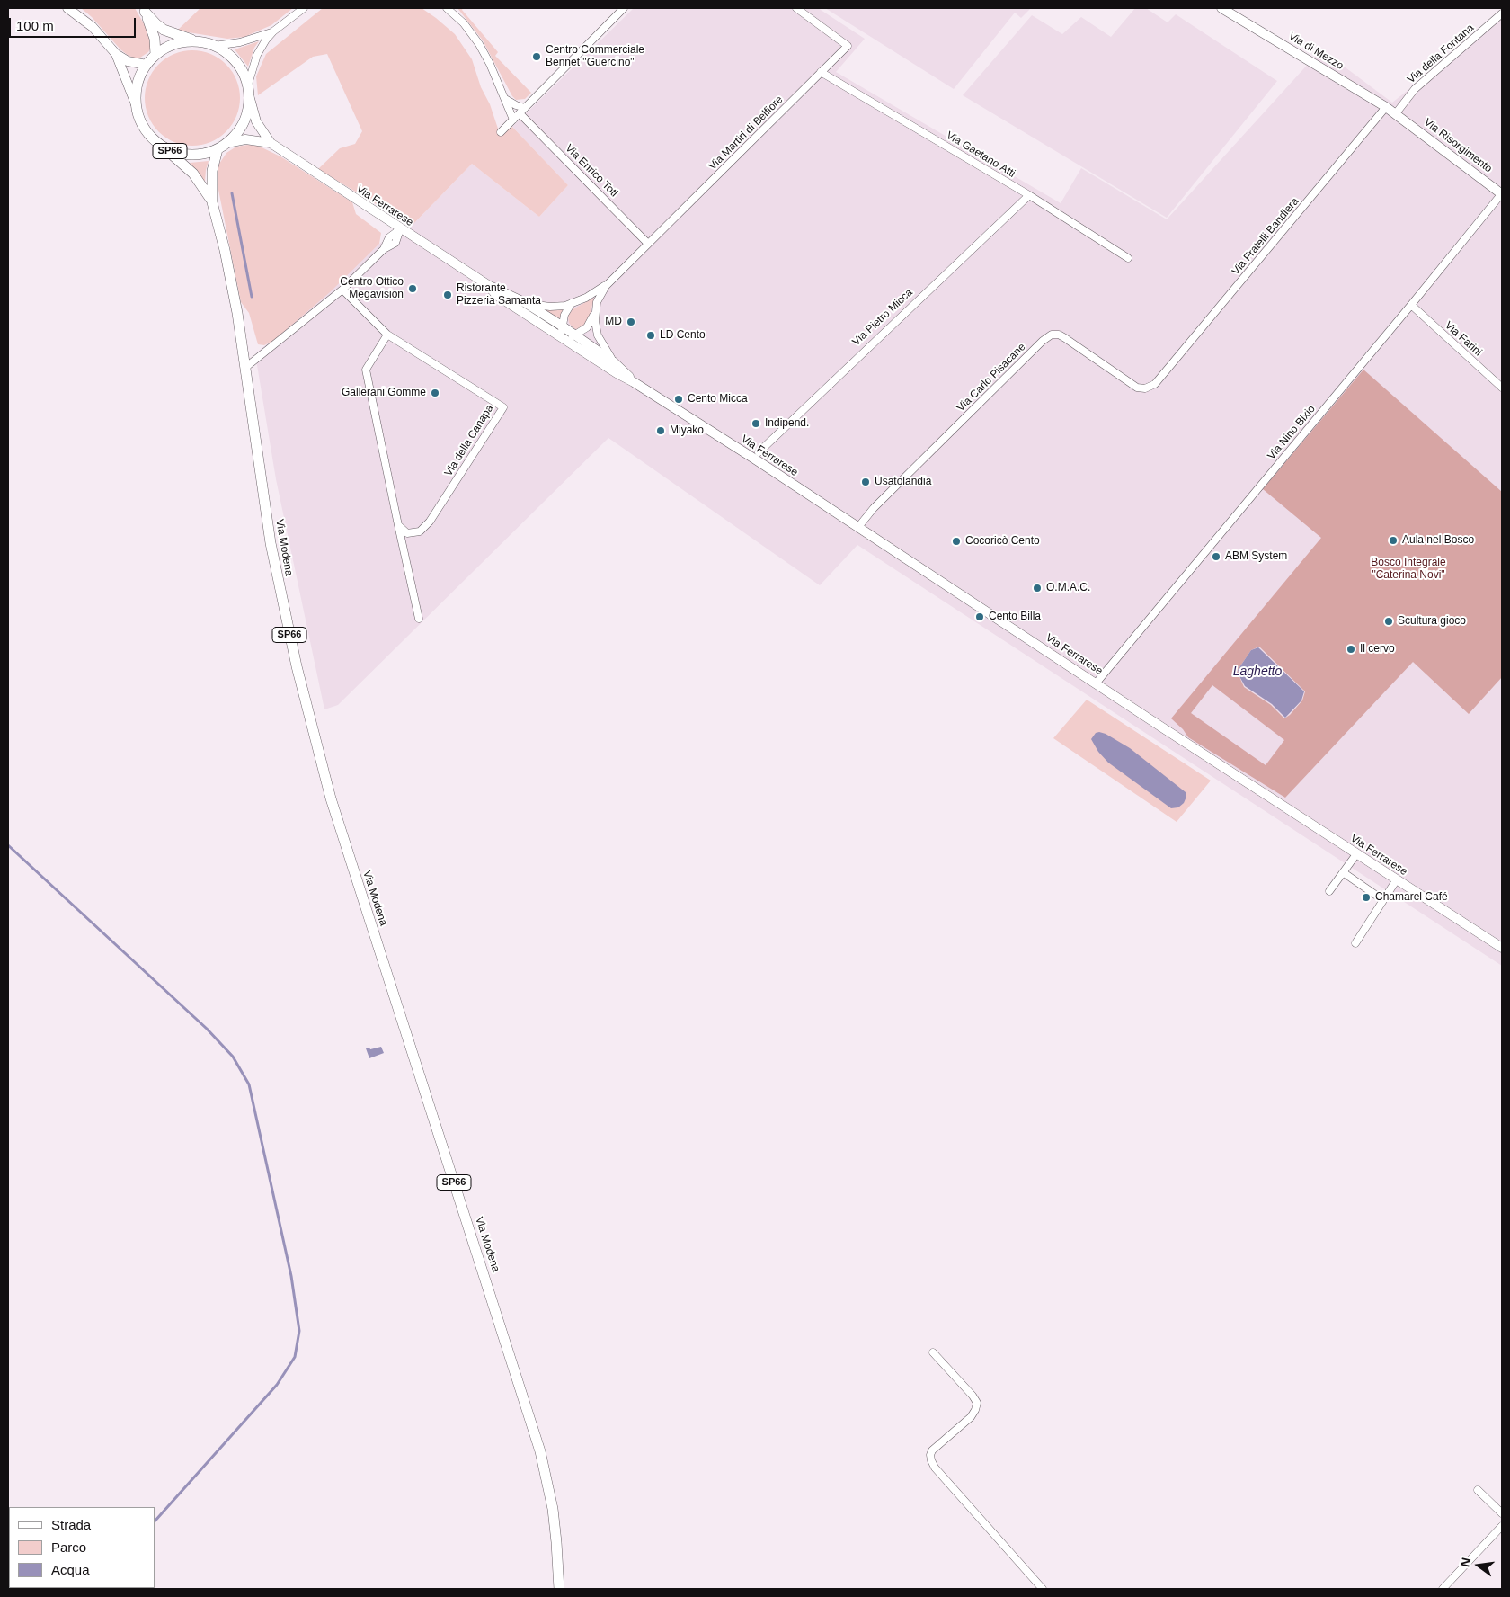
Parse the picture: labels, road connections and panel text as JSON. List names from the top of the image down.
{
  "streets": {
    "main road": [
      "Via di Mezzo",
      "Via Risorgimento",
      "SP66",
      "Via Ferrarese",
      "Via Modena"
    ],
    "street": [
      "Via della Fontana",
      "Via Martiri di Belfiore",
      "Via Gaetano Atti",
      "Via Enrico Toti",
      "Via Fratelli Bandiera",
      "Via Pietro Micca",
      "Via Farini",
      "Via Carlo Pisacane",
      "Via Nino Bixio",
      "Via della Canapa"
    ]
  },
  "crossings": [
    ["Via di Mezzo", "Via della Fontana"],
    ["Via di Mezzo", "Via Risorgimento"],
    ["Via di Mezzo", "Via Fratelli Bandiera"],
    ["Via della Fontana", "Via Risorgimento"],
    ["Via Martiri di Belfiore", "Via Gaetano Atti"],
    ["Via Martiri di Belfiore", "Via Enrico Toti"],
    ["Via Martiri di Belfiore", "Via Ferrarese"],
    ["Via Risorgimento", "Via Nino Bixio"],
    ["SP66", "Via Ferrarese"],
    ["SP66", "Via Modena"],
    ["Via Gaetano Atti", "Via Pietro Micca"],
    ["Via Ferrarese", "Via Pietro Micca"],
    ["Via Ferrarese", "Via Carlo Pisacane"],
    ["Via Ferrarese", "Via Nino Bixio"],
    ["Via Ferrarese", "Via Modena"],
    ["Via Fratelli Bandiera", "Via Carlo Pisacane"],
    ["Via Farini", "Via Nino Bixio"]
  ],
  "water": ["Laghetto"],
  "parks": ["Bosco Integrale \"Caterina Novi\""],
  "places": [
    "Centro Commerciale Bennet \"Guercino\"",
    "Centro Ottico Megavision",
    "Ristorante Pizzeria Samanta",
    "MD",
    "LD Cento",
    "Gallerani Gomme",
    "Cento Micca",
    "Indipend.",
    "Miyako",
    "Usatolandia",
    "Aula nel Bosco",
    "Cocoricò Cento",
    "ABM System",
    "O.M.A.C.",
    "Cento Billa",
    "Scultura gioco",
    "Il cervo",
    "Chamarel Café"
  ],
  "legend": ["Strada", "Parco", "Acqua"],
  "scale_bar": "100 m",
  "north": "left"
}
